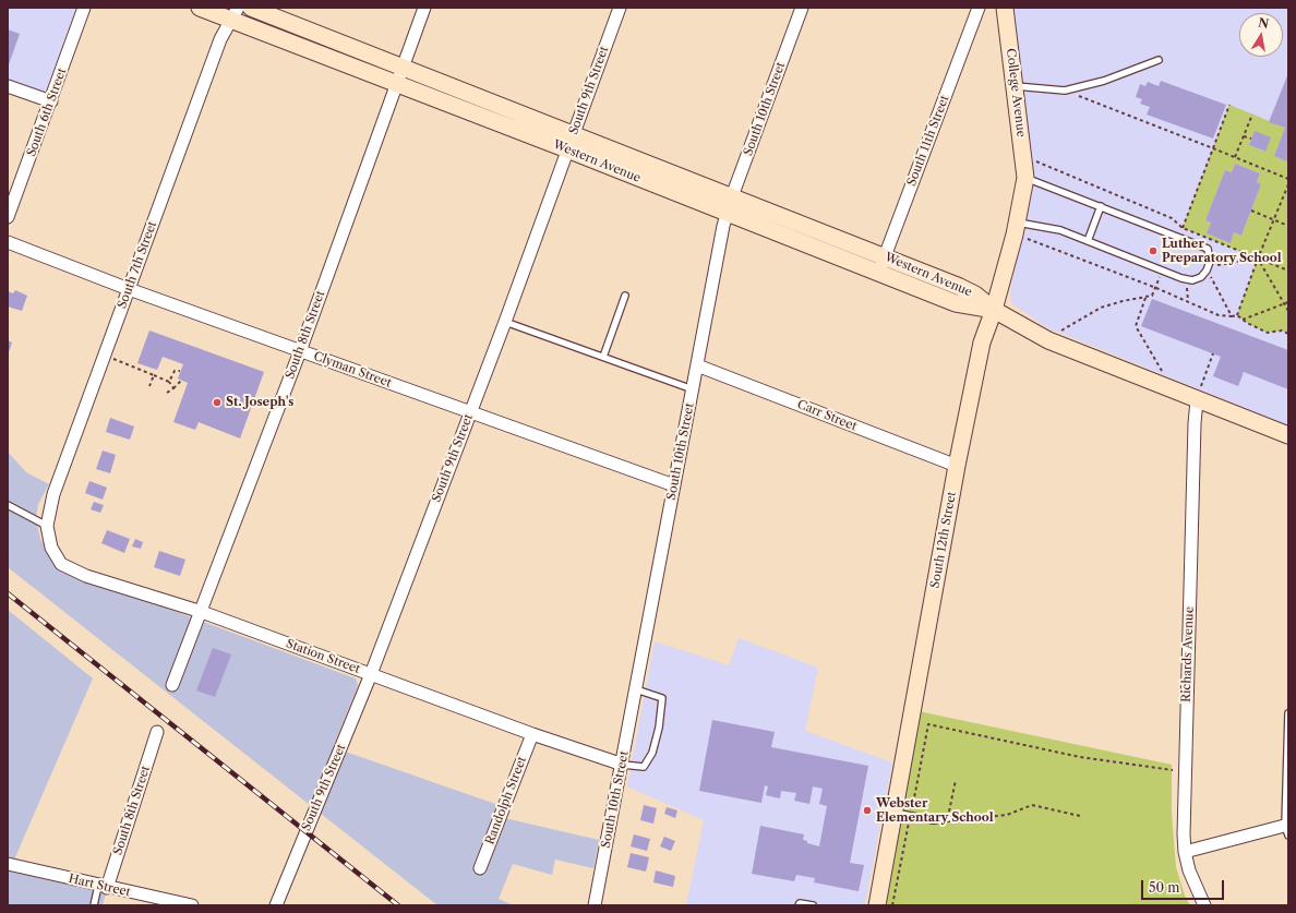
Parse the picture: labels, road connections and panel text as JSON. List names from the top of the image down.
{
  "streets": {
    "street": [
      "South 9th Street",
      "College Avenue",
      "South 10th Street",
      "South 6th Street",
      "South 11th Street",
      "Western Avenue",
      "South 7th Street",
      "South 8th Street",
      "Clyman Street",
      "Carr Street",
      "South 12th Street",
      "Richards Avenue",
      "Station Street",
      "Randolph Street",
      "Hart Street"
    ]
  },
  "crossings": [
    ["South 9th Street", "Western Avenue"],
    ["South 9th Street", "Clyman Street"],
    ["South 9th Street", "Station Street"],
    ["College Avenue", "South 12th Street"],
    ["South 10th Street", "Western Avenue"],
    ["South 10th Street", "Clyman Street"],
    ["South 10th Street", "Carr Street"],
    ["South 10th Street", "Station Street"],
    ["South 11th Street", "Western Avenue"],
    ["Western Avenue", "South 7th Street"],
    ["Western Avenue", "South 8th Street"],
    ["Western Avenue", "South 12th Street"],
    ["Western Avenue", "Richards Avenue"],
    ["South 7th Street", "Clyman Street"],
    ["South 7th Street", "Station Street"],
    ["South 8th Street", "Clyman Street"],
    ["South 8th Street", "Station Street"],
    ["South 8th Street", "Hart Street"],
    ["Carr Street", "South 12th Street"],
    ["Station Street", "Randolph Street"]
  ],
  "places": ["Luther Preparatory School", "St. Joseph's", "Webster Elementary School"],
  "scale_bar": "50 m",
  "north": "top"
}
